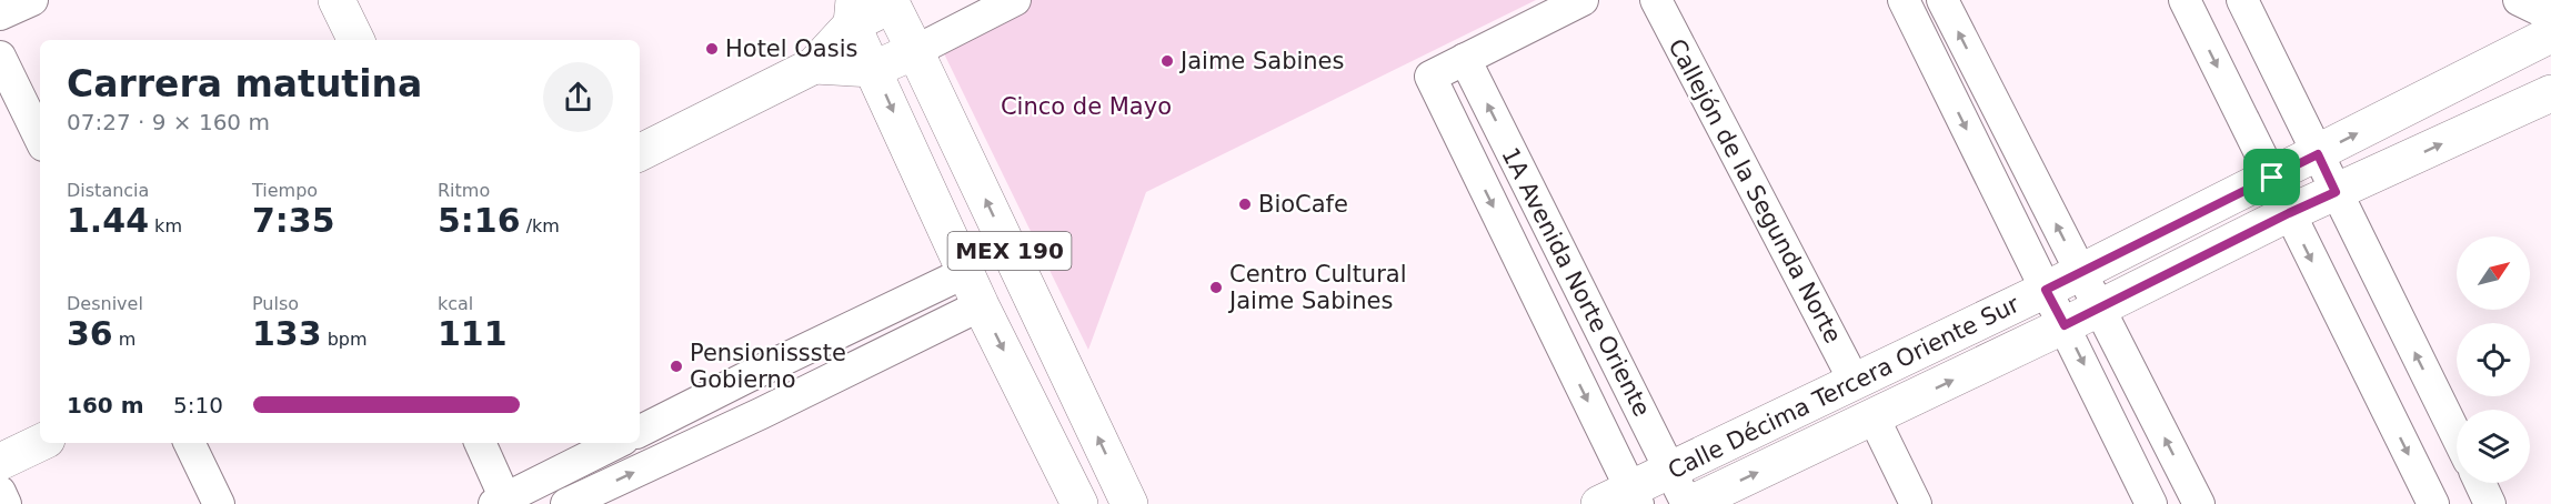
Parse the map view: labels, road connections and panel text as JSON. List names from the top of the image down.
{
  "streets": {
    "street": [
      "Callejón de la Segunda Norte",
      "MEX 190",
      "1A Avenida Norte Oriente",
      "Calle Décima Tercera Oriente Sur"
    ]
  },
  "crossings": [
    ["Callejón de la Segunda Norte", "Calle Décima Tercera Oriente Sur"],
    ["1A Avenida Norte Oriente", "Calle Décima Tercera Oriente Sur"]
  ],
  "parks": ["Cinco de Mayo"],
  "places": [
    "Hotel Oasis",
    "Jaime Sabines",
    "BioCafe",
    "Centro Cultural Jaime Sabines",
    "Pensionissste Gobierno"
  ],
  "north": "top right",
  "page": {
    "heading": ["Carrera matutina", "07:27 · 9 × 160 m"],
    "stats": [
      ["Distancia", "1.44 km"],
      ["Tiempo", "7:35"],
      ["Ritmo", "5:16 /km"],
      ["Desnivel", "36 m"],
      ["Pulso", "133 bpm"],
      ["kcal", "111"]
    ],
    "list": [
      {
        "name": "160 m",
        "note": "5:10"
      }
    ]
  }
}
